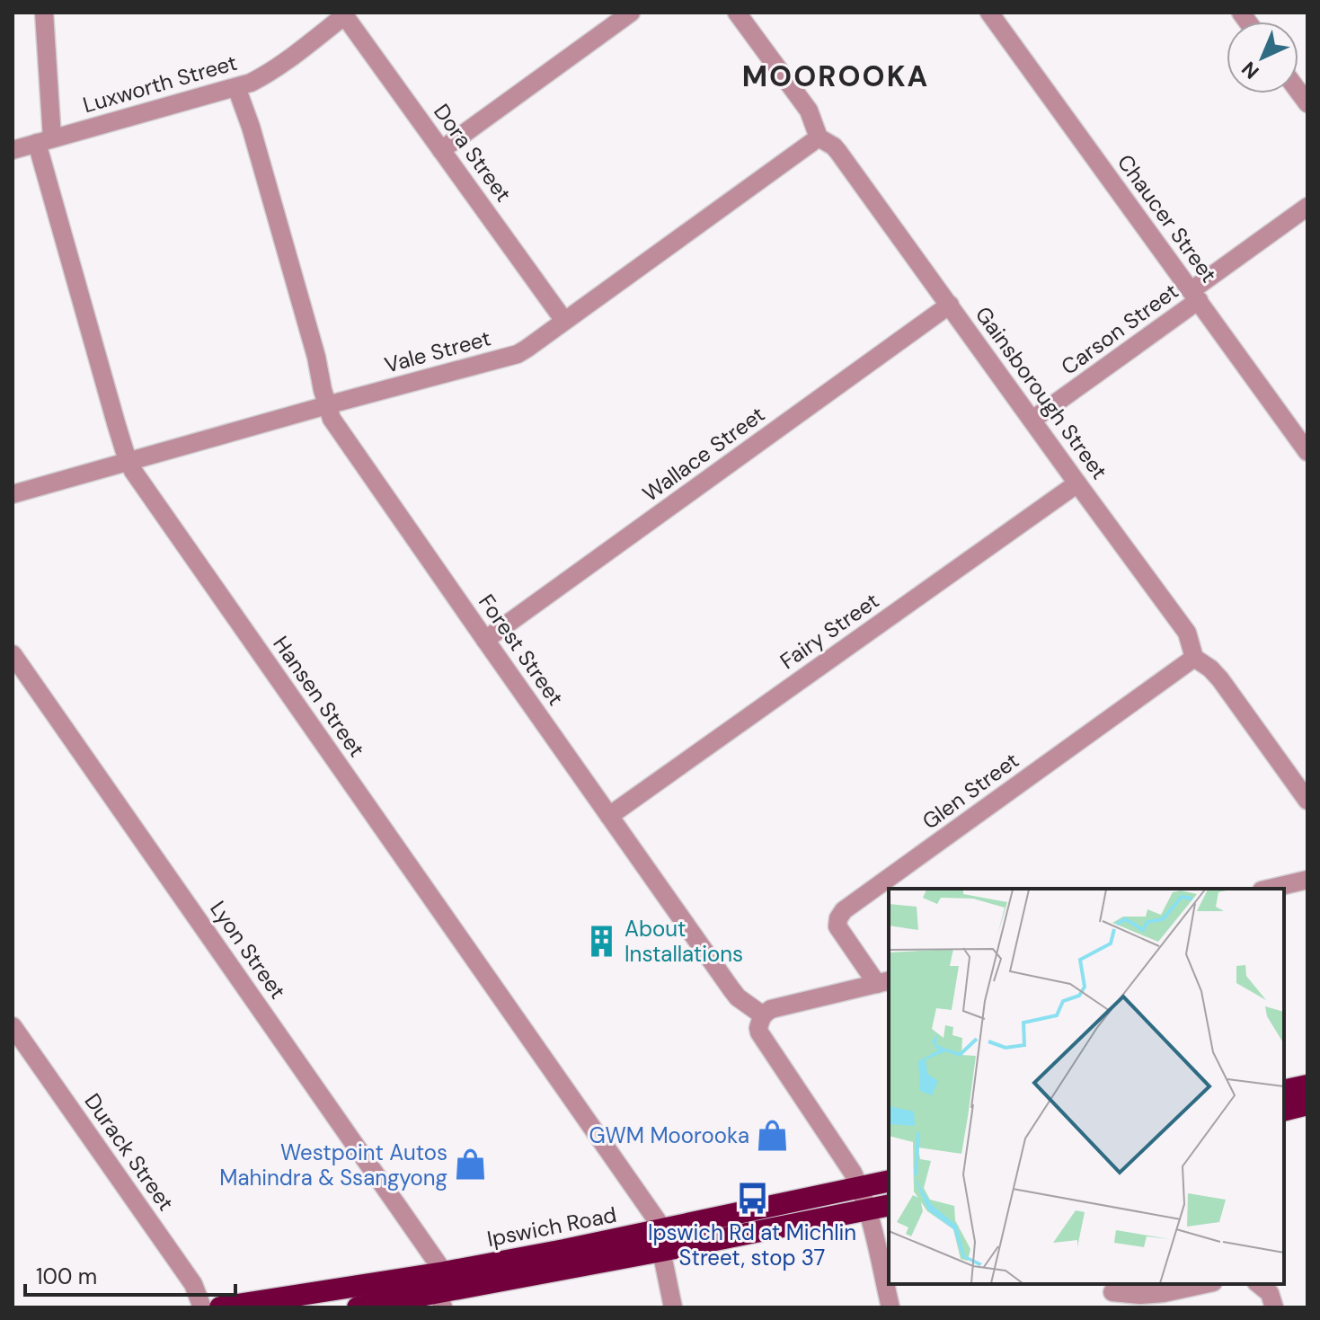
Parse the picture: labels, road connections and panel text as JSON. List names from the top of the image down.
{
  "streets": {
    "highway": ["Ipswich Road"],
    "street": [
      "Luxworth Street",
      "Dora Street",
      "Chaucer Street",
      "Carson Street",
      "Vale Street",
      "Gainsborough Street",
      "Wallace Street",
      "Fairy Street",
      "Forest Street",
      "Hansen Street",
      "Glen Street",
      "Lyon Street",
      "Durack Street"
    ]
  },
  "crossings": [
    ["Luxworth Street", "Dora Street"],
    ["Luxworth Street", "Forest Street"],
    ["Luxworth Street", "Hansen Street"],
    ["Dora Street", "Vale Street"],
    ["Chaucer Street", "Carson Street"],
    ["Carson Street", "Gainsborough Street"],
    ["Vale Street", "Gainsborough Street"],
    ["Vale Street", "Forest Street"],
    ["Vale Street", "Hansen Street"],
    ["Gainsborough Street", "Wallace Street"],
    ["Gainsborough Street", "Fairy Street"],
    ["Gainsborough Street", "Glen Street"],
    ["Wallace Street", "Forest Street"],
    ["Fairy Street", "Forest Street"],
    ["Hansen Street", "Ipswich Road"],
    ["Lyon Street", "Ipswich Road"]
  ],
  "districts": ["MOOROOKA"],
  "places": {
    "building": ["About Installations"],
    "shop": ["GWM Moorooka", "Westpoint Autos Mahindra & Ssangyong"],
    "bus stop": ["Ipswich Rd at Michlin Street, stop 37"]
  },
  "scale_bar": "100 m",
  "north": "bottom left"
}
